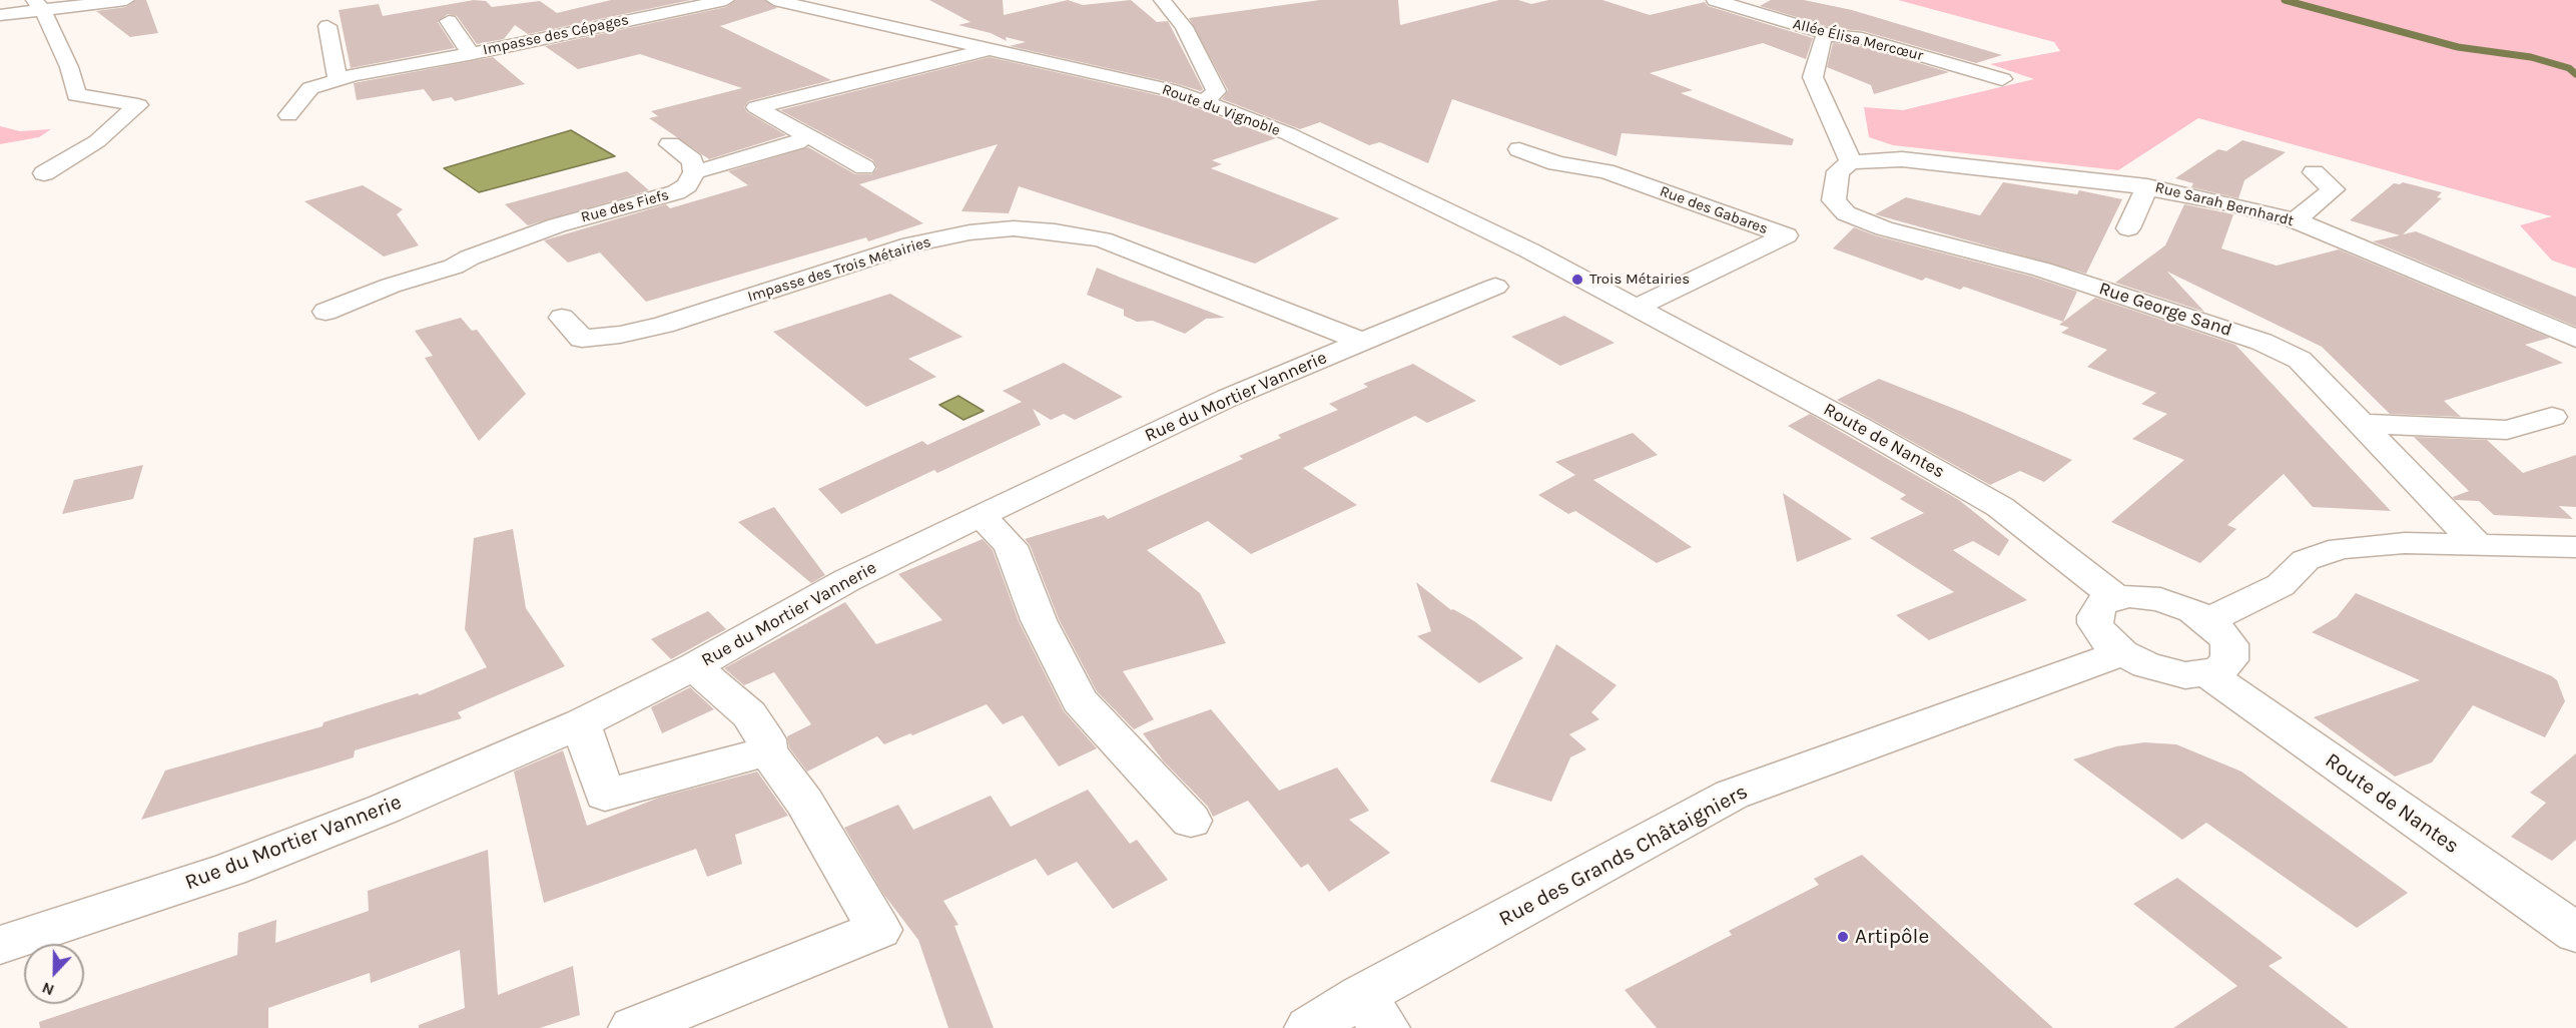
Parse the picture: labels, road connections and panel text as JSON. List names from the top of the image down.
{
  "streets": {
    "street": [
      "Impasse des Cépages",
      "Allée Élisa Mercœur",
      "Route du Vignoble",
      "Rue Sarah Bernhardt",
      "Rue des Fiefs",
      "Rue des Gabares",
      "Impasse des Trois Métairies",
      "Rue George Sand",
      "Rue du Mortier Vannerie",
      "Route de Nantes",
      "Rue des Grands Châtaigniers"
    ]
  },
  "crossings": [
    ["Route du Vignoble", "Rue des Gabares"],
    ["Route du Vignoble", "Route de Nantes"],
    ["Rue Sarah Bernhardt", "Rue George Sand"],
    ["Rue des Gabares", "Route de Nantes"],
    ["Impasse des Trois Métairies", "Rue du Mortier Vannerie"]
  ],
  "places": ["Trois Métairies", "Artipôle"],
  "north": "bottom"
}
